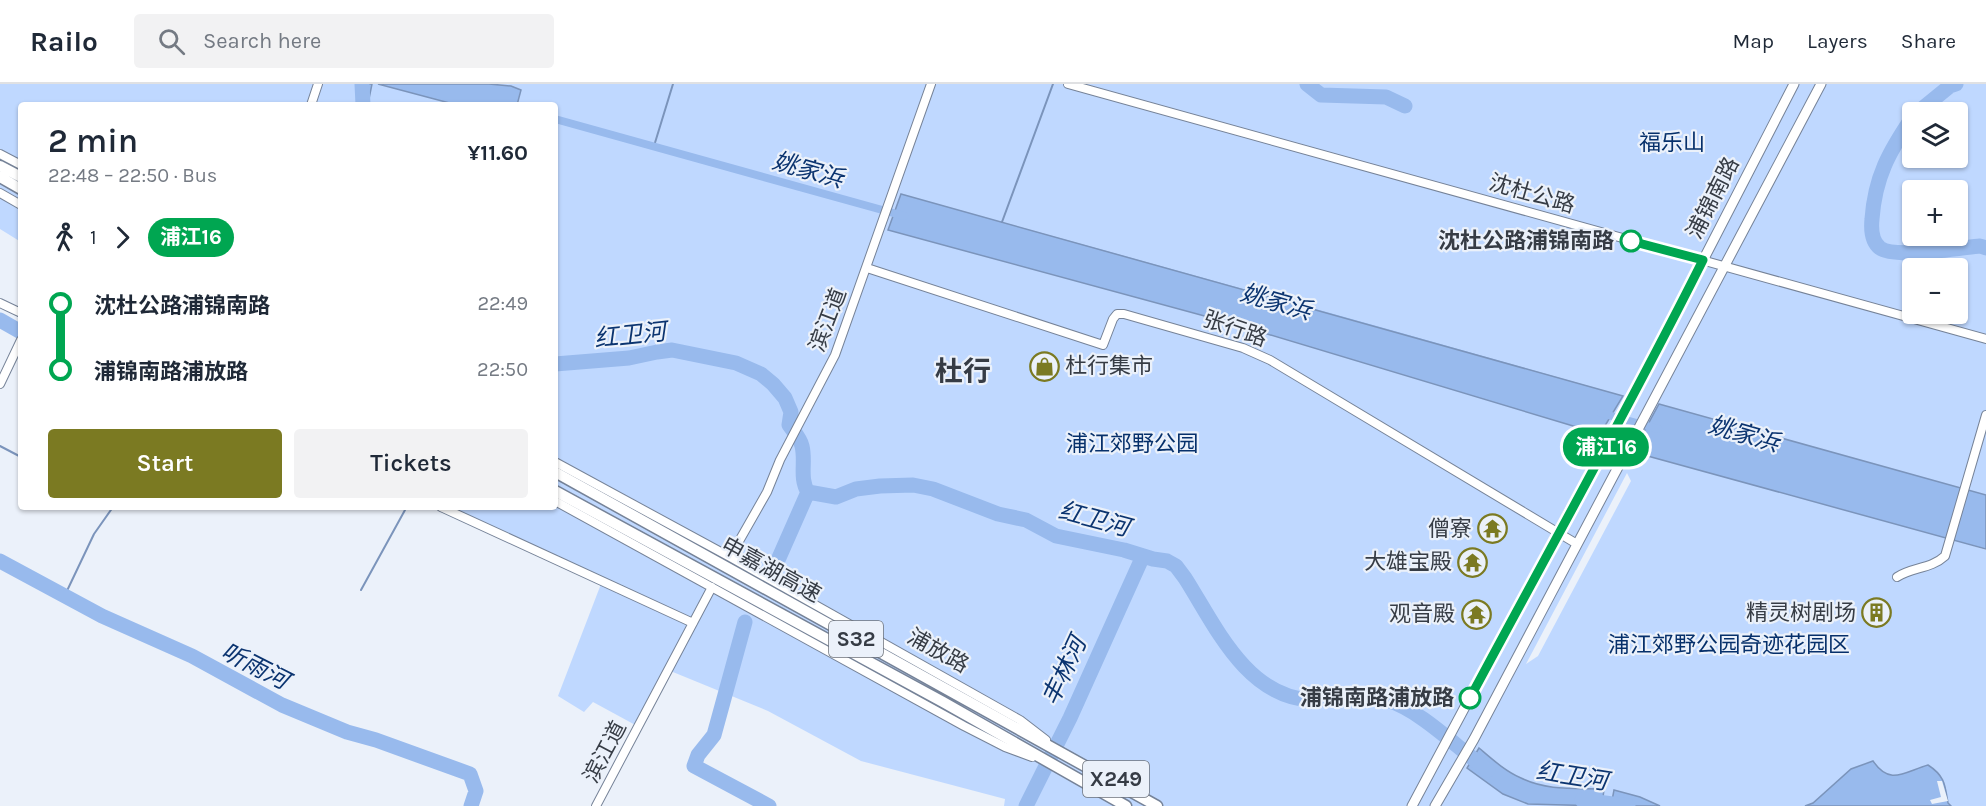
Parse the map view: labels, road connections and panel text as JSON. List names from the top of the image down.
{
  "streets": {
    "highway": ["申嘉湖高速", "S32"],
    "main road": ["浦锦南路", "浦放路", "X249"],
    "street": ["沈杜公路", "滨江道", "张行路"]
  },
  "crossings": [
    ["沈杜公路", "浦锦南路"],
    ["浦锦南路", "张行路"],
    ["滨江道", "张行路"],
    ["滨江道", "浦放路"]
  ],
  "districts": ["杜行"],
  "water": [
    "姚家浜",
    "红卫河",
    "听雨河",
    "丰林河"
  ],
  "parks": ["福乐山", "浦江郊野公园", "浦江郊野公园奇迹花园区"],
  "places": {
    "other": ["沈杜公路浦锦南路", "浦锦南路浦放路"],
    "shop": ["杜行集市"],
    "temple": ["僧寮", "大雄宝殿", "观音殿"],
    "building": ["精灵树剧场"]
  },
  "lines": ["bus line 浦江16"],
  "page": {
    "header": "Railo",
    "search": "Search here",
    "nav": ["Map", "Layers", "Share"],
    "on_map": "浦江16",
    "map_buttons": ["+", "−"],
    "heading": ["2 min", "22:48 – 22:50 · Bus", "¥11.60"],
    "legs": ["1", "浦江16"],
    "list": [
      {
        "name": "沈杜公路浦锦南路",
        "value": "22:49"
      },
      {
        "name": "浦锦南路浦放路",
        "value": "22:50"
      }
    ],
    "buttons": ["Start", "Tickets"]
  }
}
